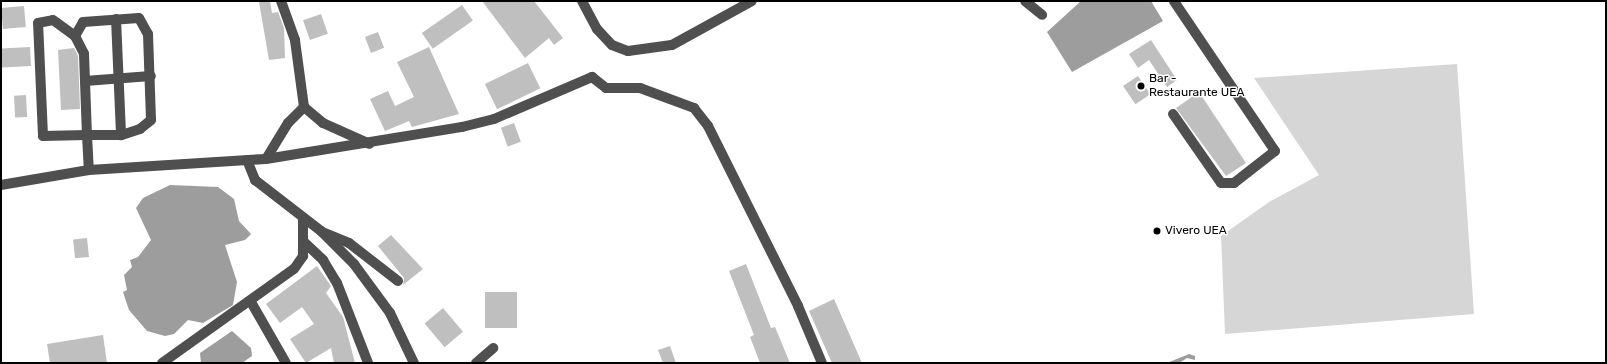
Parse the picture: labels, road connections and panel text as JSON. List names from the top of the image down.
{
  "places": ["Bar - Restaurante UEA", "Vivero UEA"]
}
